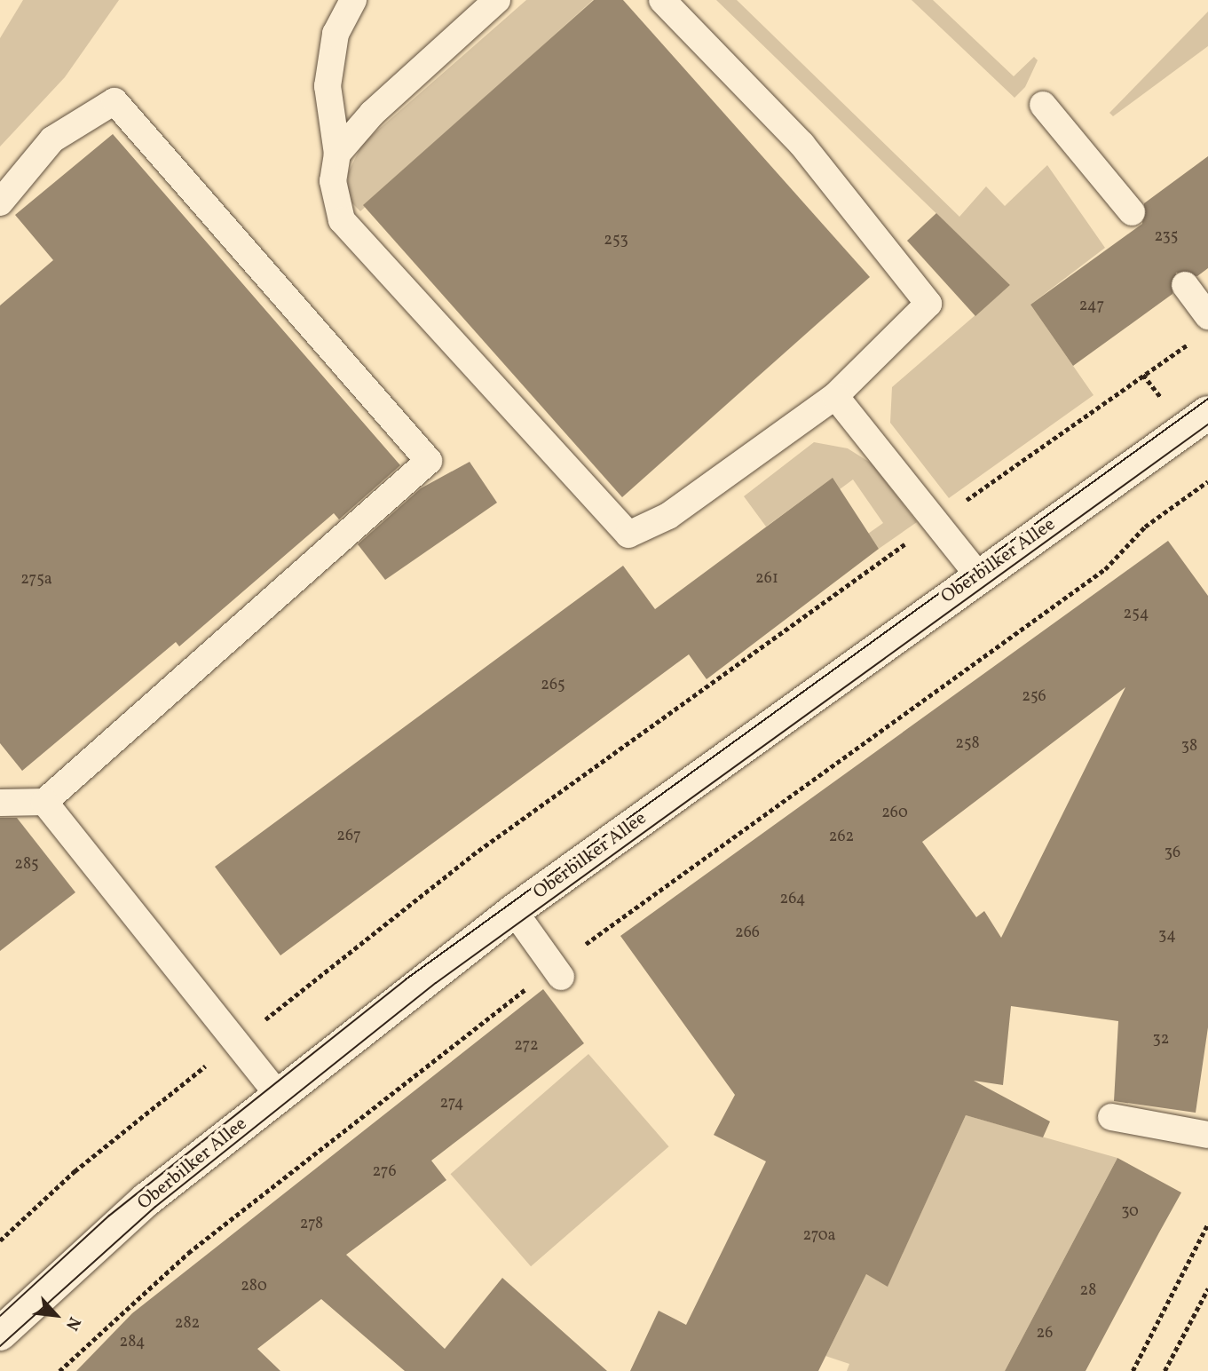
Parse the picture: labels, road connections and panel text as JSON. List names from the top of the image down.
{
  "streets": {
    "main road": ["Oberbilker Allee"]
  },
  "house_numbers": [
    "235",
    "253",
    "247",
    "261",
    "275a",
    "254",
    "265",
    "256",
    "258",
    "38",
    "260",
    "267",
    "262",
    "36",
    "285",
    "264",
    "266",
    "34",
    "32",
    "272",
    "274",
    "276",
    "30",
    "278",
    "270a",
    "280",
    "28",
    "282",
    "26",
    "284"
  ],
  "north": "bottom right"
}
